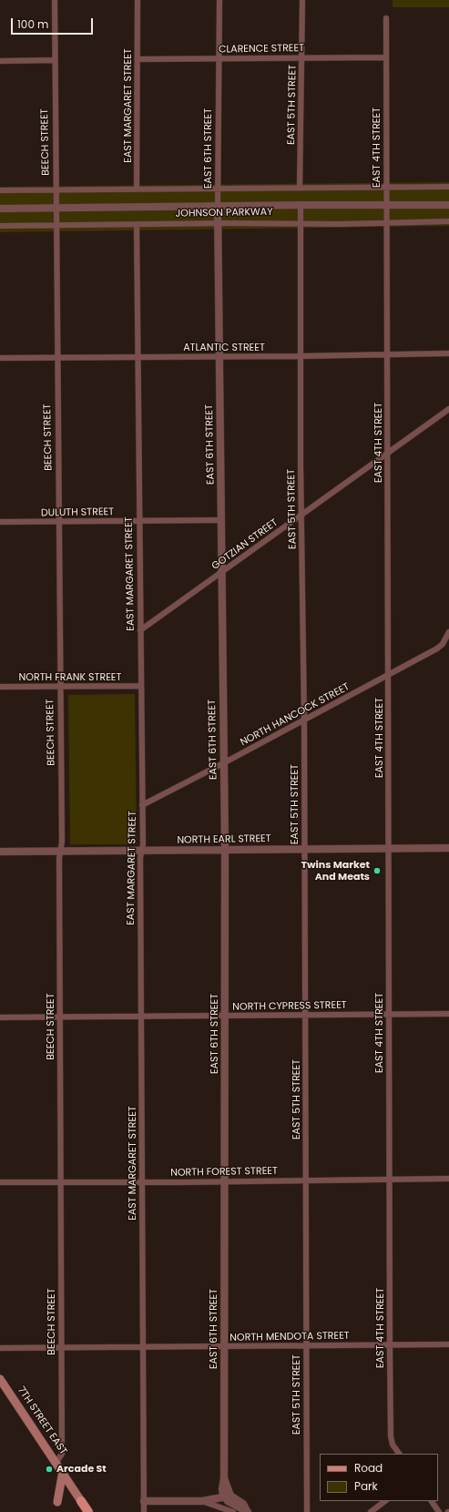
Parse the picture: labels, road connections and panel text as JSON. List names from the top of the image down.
{
  "streets": {
    "main road": ["7TH STREET EAST"],
    "street": [
      "CLARENCE STREET",
      "EAST 5TH STREET",
      "EAST MARGARET STREET",
      "BEECH STREET",
      "EAST 4TH STREET",
      "EAST 6TH STREET",
      "JOHNSON PARKWAY",
      "ATLANTIC STREET",
      "DULUTH STREET",
      "GOTZIAN STREET",
      "NORTH FRANK STREET",
      "NORTH HANCOCK STREET",
      "NORTH EARL STREET",
      "NORTH CYPRESS STREET",
      "NORTH FOREST STREET",
      "NORTH MENDOTA STREET"
    ]
  },
  "crossings": [
    ["CLARENCE STREET", "EAST 5TH STREET"],
    ["CLARENCE STREET", "EAST MARGARET STREET"],
    ["CLARENCE STREET", "EAST 4TH STREET"],
    ["CLARENCE STREET", "EAST 6TH STREET"],
    ["EAST 5TH STREET", "JOHNSON PARKWAY"],
    ["EAST 5TH STREET", "ATLANTIC STREET"],
    ["EAST 5TH STREET", "GOTZIAN STREET"],
    ["EAST 5TH STREET", "NORTH HANCOCK STREET"],
    ["EAST 5TH STREET", "NORTH EARL STREET"],
    ["EAST 5TH STREET", "NORTH CYPRESS STREET"],
    ["EAST 5TH STREET", "NORTH FOREST STREET"],
    ["EAST 5TH STREET", "NORTH MENDOTA STREET"],
    ["EAST MARGARET STREET", "JOHNSON PARKWAY"],
    ["EAST MARGARET STREET", "ATLANTIC STREET"],
    ["EAST MARGARET STREET", "DULUTH STREET"],
    ["EAST MARGARET STREET", "GOTZIAN STREET"],
    ["EAST MARGARET STREET", "NORTH FRANK STREET"],
    ["EAST MARGARET STREET", "NORTH HANCOCK STREET"],
    ["EAST MARGARET STREET", "NORTH EARL STREET"],
    ["EAST MARGARET STREET", "NORTH CYPRESS STREET"],
    ["EAST MARGARET STREET", "NORTH FOREST STREET"],
    ["EAST MARGARET STREET", "NORTH MENDOTA STREET"],
    ["BEECH STREET", "JOHNSON PARKWAY"],
    ["BEECH STREET", "ATLANTIC STREET"],
    ["BEECH STREET", "DULUTH STREET"],
    ["BEECH STREET", "NORTH FRANK STREET"],
    ["BEECH STREET", "NORTH EARL STREET"],
    ["BEECH STREET", "NORTH CYPRESS STREET"],
    ["BEECH STREET", "NORTH FOREST STREET"],
    ["BEECH STREET", "NORTH MENDOTA STREET"],
    ["BEECH STREET", "7TH STREET EAST"],
    ["EAST 4TH STREET", "JOHNSON PARKWAY"],
    ["EAST 4TH STREET", "ATLANTIC STREET"],
    ["EAST 4TH STREET", "GOTZIAN STREET"],
    ["EAST 4TH STREET", "NORTH HANCOCK STREET"],
    ["EAST 4TH STREET", "NORTH EARL STREET"],
    ["EAST 4TH STREET", "NORTH CYPRESS STREET"],
    ["EAST 4TH STREET", "NORTH FOREST STREET"],
    ["EAST 4TH STREET", "NORTH MENDOTA STREET"],
    ["EAST 6TH STREET", "JOHNSON PARKWAY"],
    ["EAST 6TH STREET", "ATLANTIC STREET"],
    ["EAST 6TH STREET", "DULUTH STREET"],
    ["EAST 6TH STREET", "GOTZIAN STREET"],
    ["EAST 6TH STREET", "NORTH HANCOCK STREET"],
    ["EAST 6TH STREET", "NORTH EARL STREET"],
    ["EAST 6TH STREET", "NORTH CYPRESS STREET"],
    ["EAST 6TH STREET", "NORTH FOREST STREET"],
    ["EAST 6TH STREET", "NORTH MENDOTA STREET"]
  ],
  "places": ["Twins Market And Meats", "Arcade St"],
  "legend": ["Road", "Park"],
  "scale_bar": "100 m"
}
